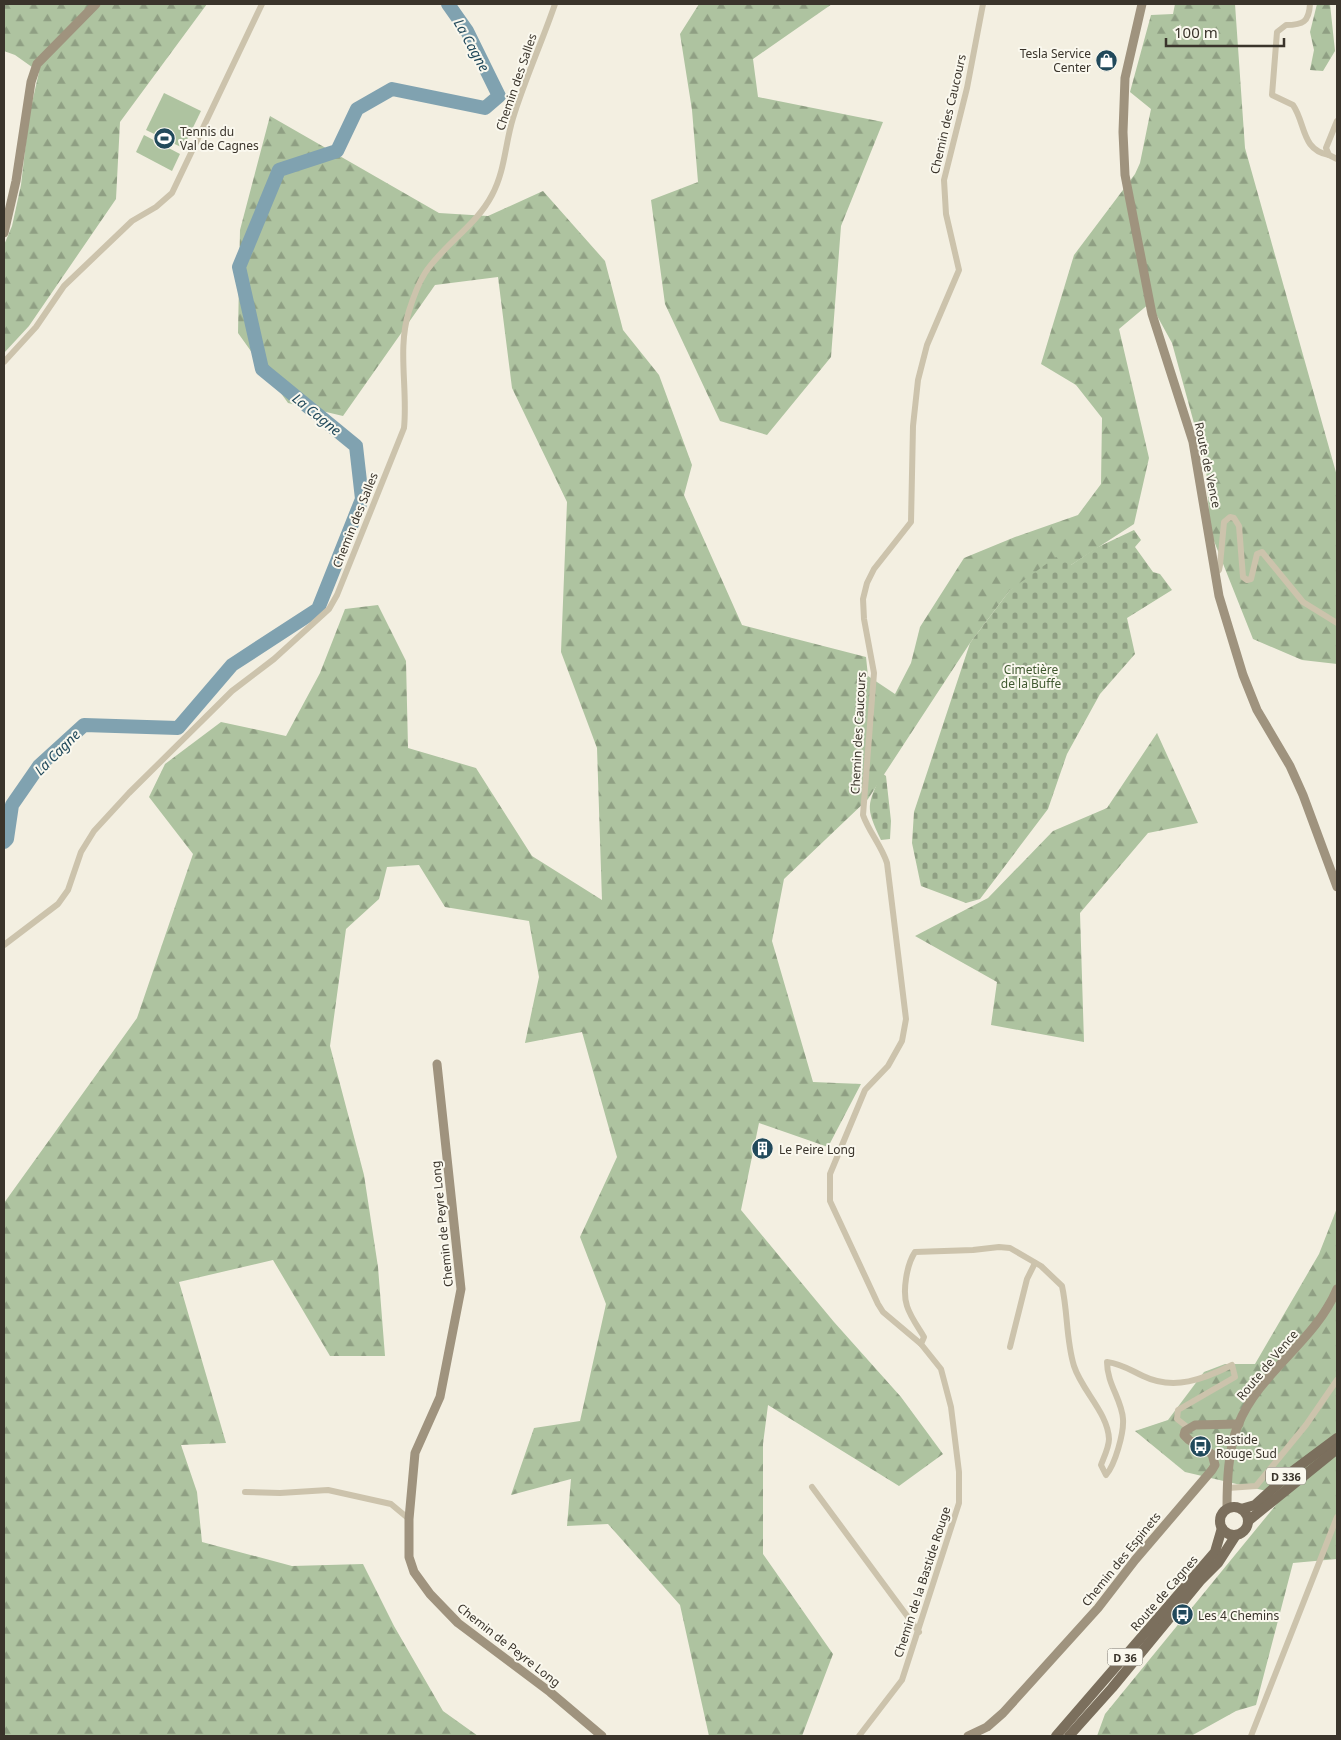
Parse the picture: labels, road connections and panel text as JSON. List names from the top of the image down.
{
  "streets": {
    "main road": ["D 336", "Route de Cagnes", "D 36"],
    "street": [
      "Chemin des Salles",
      "Chemin des Caucours",
      "Route de Vence",
      "Chemin de Peyre Long",
      "Chemin des Espinets",
      "Chemin de la Bastide Rouge"
    ]
  },
  "crossings": [
    ["Chemin des Caucours", "Chemin de la Bastide Rouge"],
    ["D 336", "Route de Cagnes"],
    ["Chemin des Espinets", "Chemin de la Bastide Rouge"]
  ],
  "water": ["La Cagne"],
  "parks": ["Cimetière de la Buffe"],
  "places": {
    "shop": ["Tesla Service Center"],
    "sports": ["Tennis du Val de Cagnes"],
    "building": ["Le Peire Long"],
    "bus stop": ["Bastide Rouge Sud", "Les 4 Chemins"]
  },
  "scale_bar": "100 m"
}
